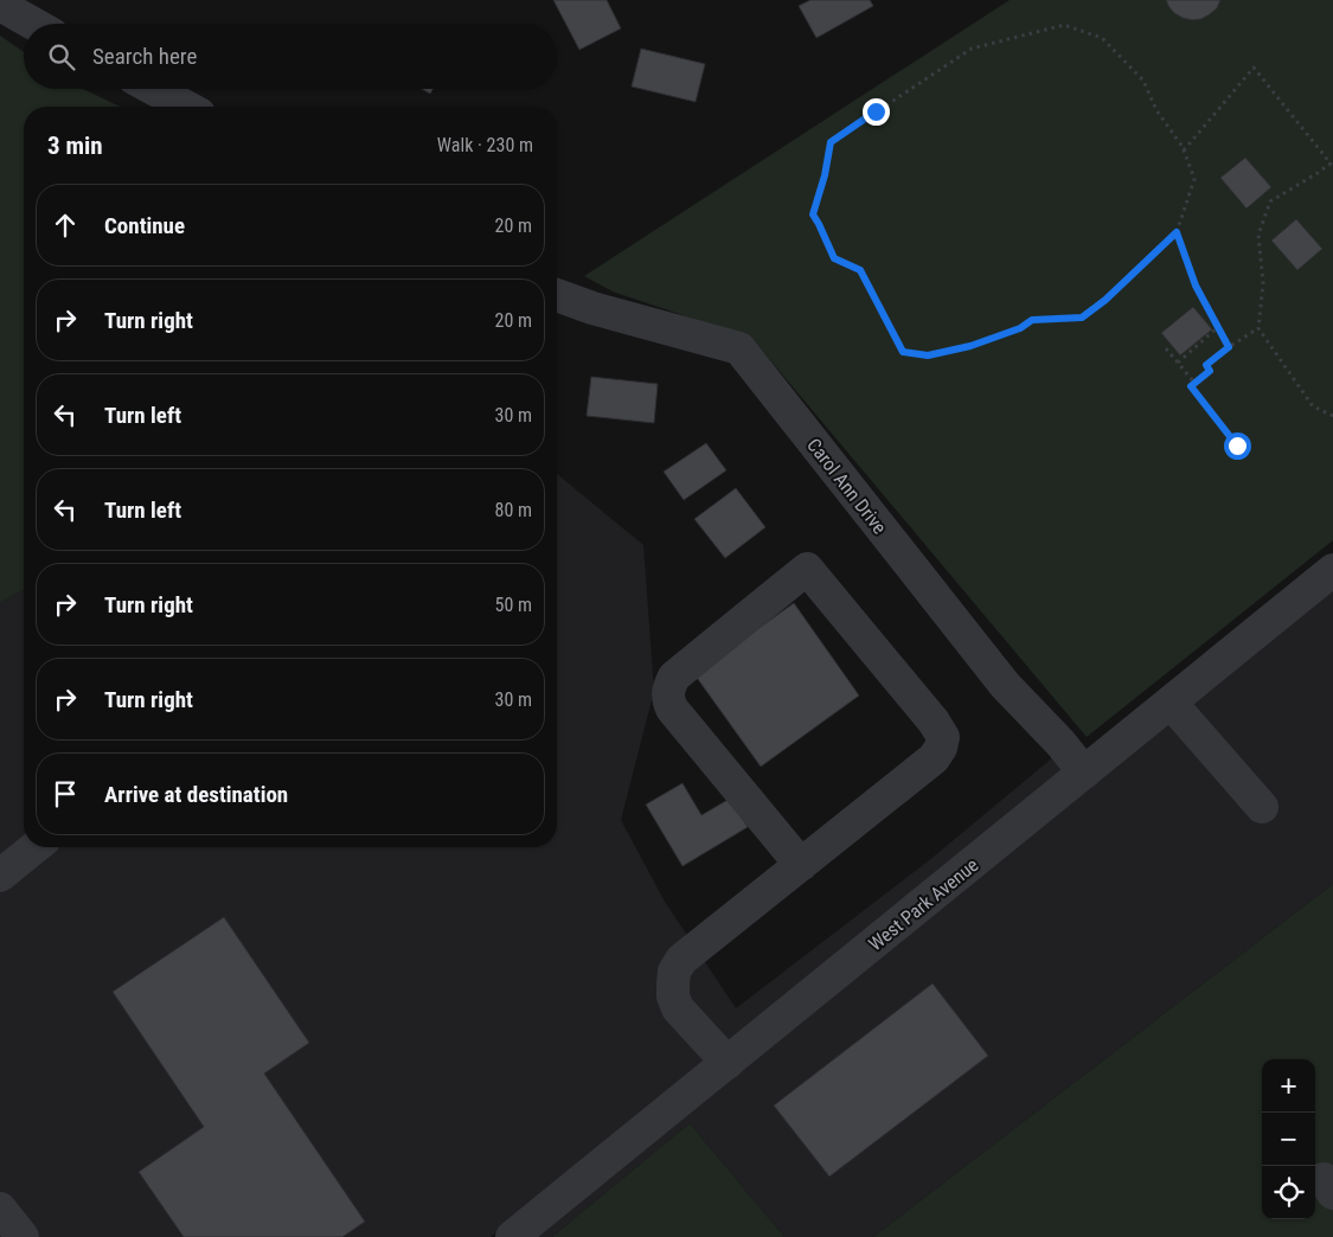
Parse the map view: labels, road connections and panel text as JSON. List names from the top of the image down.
{
  "streets": {
    "street": ["Carol Ann Drive", "West Park Avenue"]
  },
  "crossings": [
    ["Carol Ann Drive", "West Park Avenue"]
  ],
  "page": {
    "search": "Search here",
    "heading": ["3 min", "Walk · 230 m"],
    "list": [
      ["Continue", "20 m"],
      ["Turn right", "20 m"],
      ["Turn left", "30 m"],
      ["Turn left", "80 m"],
      ["Turn right", "50 m"],
      ["Turn right", "30 m"],
      "Arrive at destination"
    ],
    "map_buttons": ["+", "−"]
  }
}
